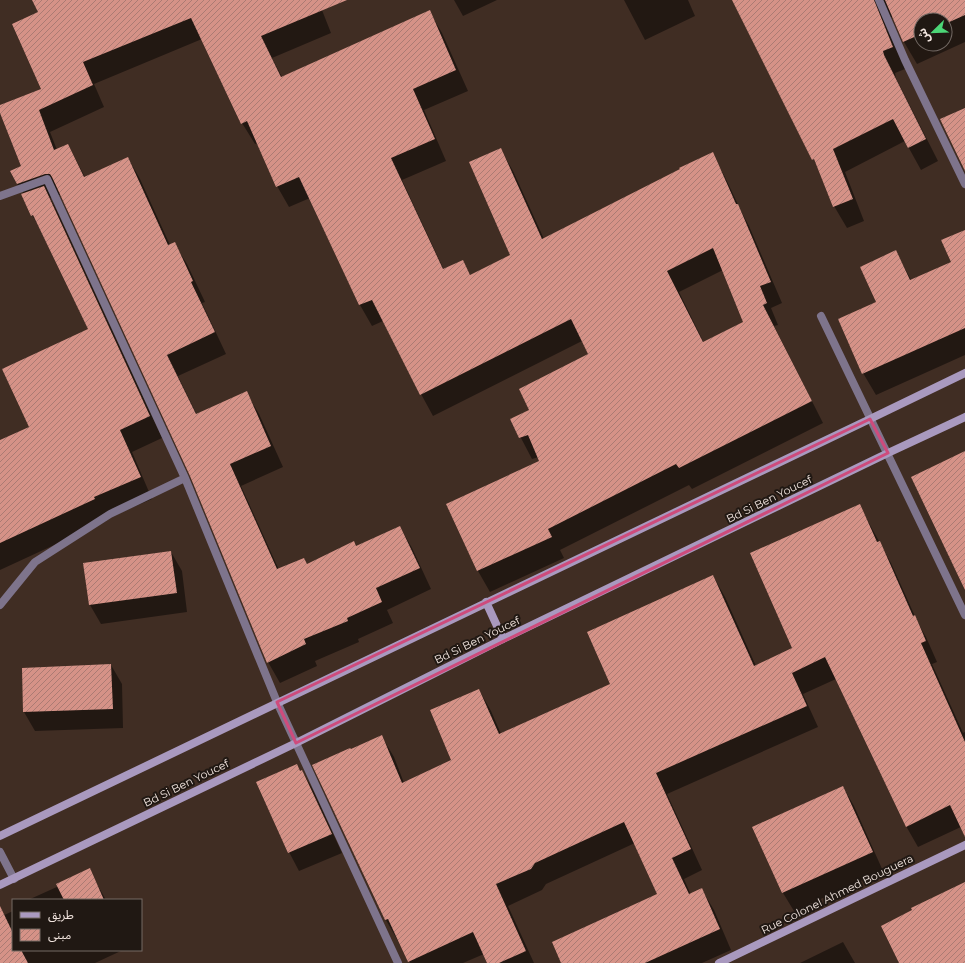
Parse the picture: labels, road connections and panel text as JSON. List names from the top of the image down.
{
  "streets": {
    "street": ["Bd Si Ben Youcef", "Rue Colonel Ahmed Bouguera"]
  },
  "legend": ["طريق", "مبنى"],
  "north": "bottom left"
}
